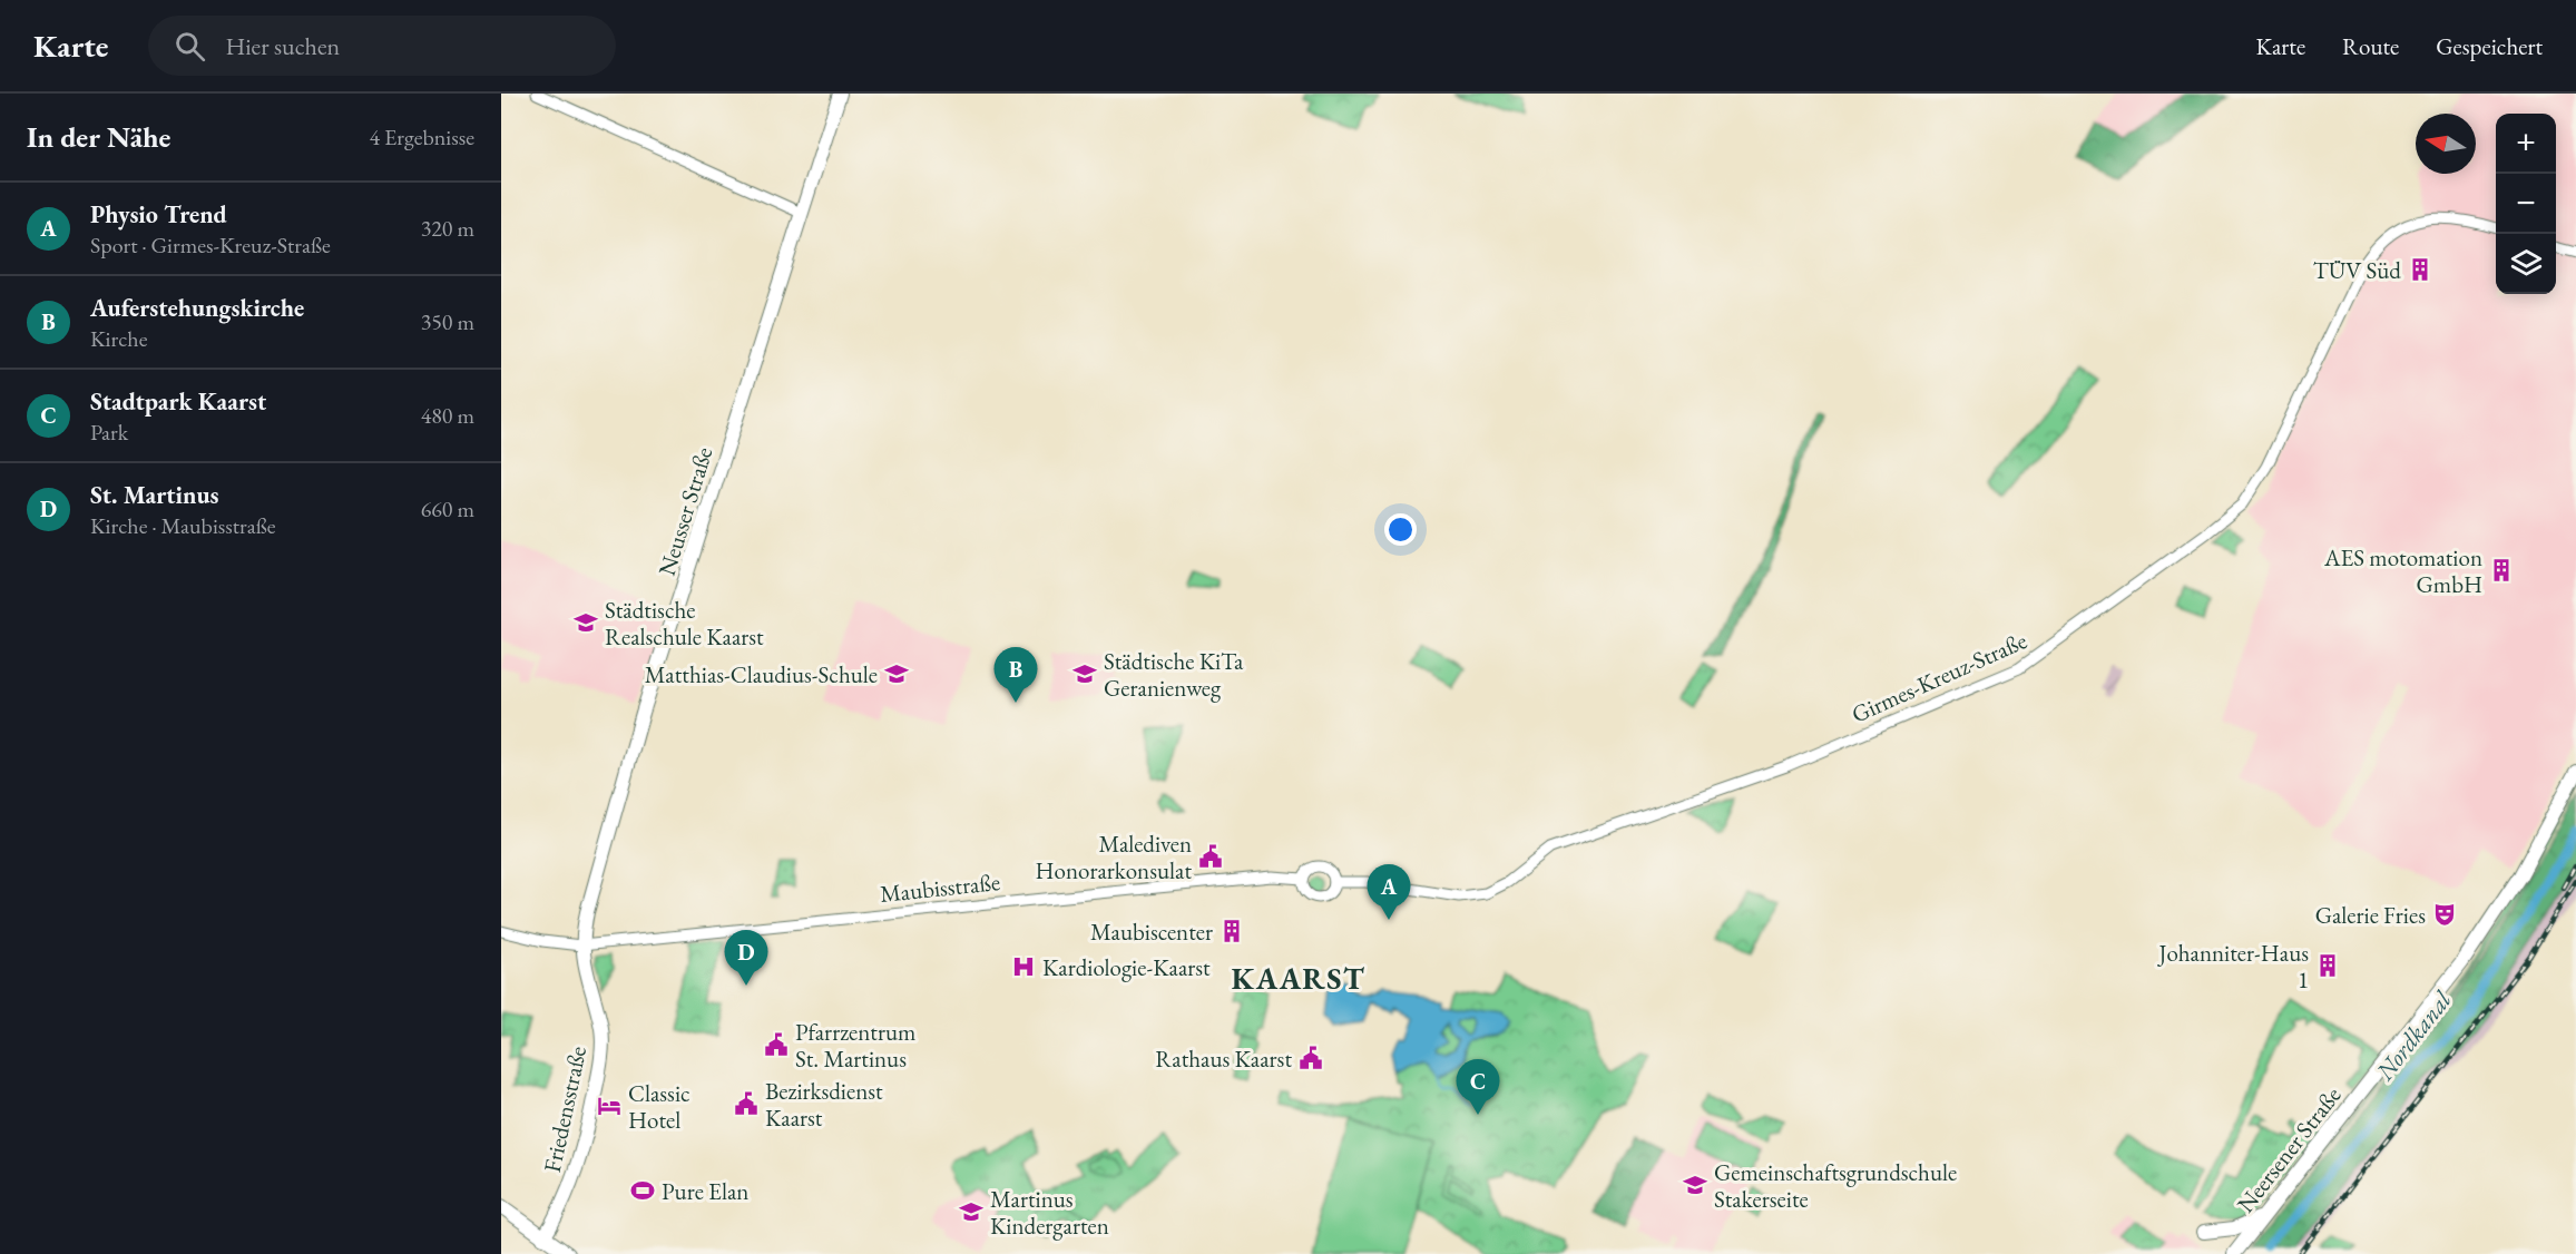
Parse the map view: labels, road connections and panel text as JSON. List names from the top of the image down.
{
  "streets": {
    "main road": ["Neusser Straße", "Friedensstraße", "Neersener Straße"],
    "street": ["Girmes-Kreuz-Straße", "Maubisstraße"]
  },
  "crossings": [
    ["Neusser Straße", "Maubisstraße"],
    ["Neusser Straße", "Friedensstraße"],
    ["Girmes-Kreuz-Straße", "Maubisstraße"],
    ["Maubisstraße", "Friedensstraße"]
  ],
  "districts": ["KAARST"],
  "water": ["Nordkanal"],
  "places": {
    "building": [
      "TÜV Süd",
      "AES motomation GmbH",
      "Maubiscenter",
      "Johanniter-Haus 1"
    ],
    "school or university": [
      "Städtische Realschule Kaarst",
      "Matthias-Claudius-Schule",
      "Städtische KiTa Geranienweg",
      "Gemeinschaftsgrundschule Stakerseite",
      "Martinus Kindergarten"
    ],
    "public building": [
      "Malediven Honorarkonsulat",
      "Pfarrzentrum St. Martinus",
      "Rathaus Kaarst",
      "Bezirksdienst Kaarst"
    ],
    "theatre": ["Galerie Fries"],
    "hospital": ["Kardiologie-Kaarst"],
    "hotel": ["Classic Hotel"],
    "sports": ["Pure Elan"]
  },
  "north": "left",
  "page": {
    "header": "Karte",
    "search": "Hier suchen",
    "nav": ["Karte", "Route", "Gespeichert"],
    "heading": ["In der Nähe", "4 Ergebnisse"],
    "map_buttons": ["+", "−"],
    "list": [
      {
        "mark": "A",
        "name": "Physio Trend",
        "note": "Sport · Girmes-Kreuz-Straße",
        "value": "320 m"
      },
      {
        "mark": "B",
        "name": "Auferstehungskirche",
        "note": "Kirche",
        "value": "350 m"
      },
      {
        "mark": "C",
        "name": "Stadtpark Kaarst",
        "note": "Park",
        "value": "480 m"
      },
      {
        "mark": "D",
        "name": "St. Martinus",
        "note": "Kirche · Maubisstraße",
        "value": "660 m"
      }
    ],
    "pins": [
      "B",
      "A",
      "D",
      "C"
    ]
  }
}
